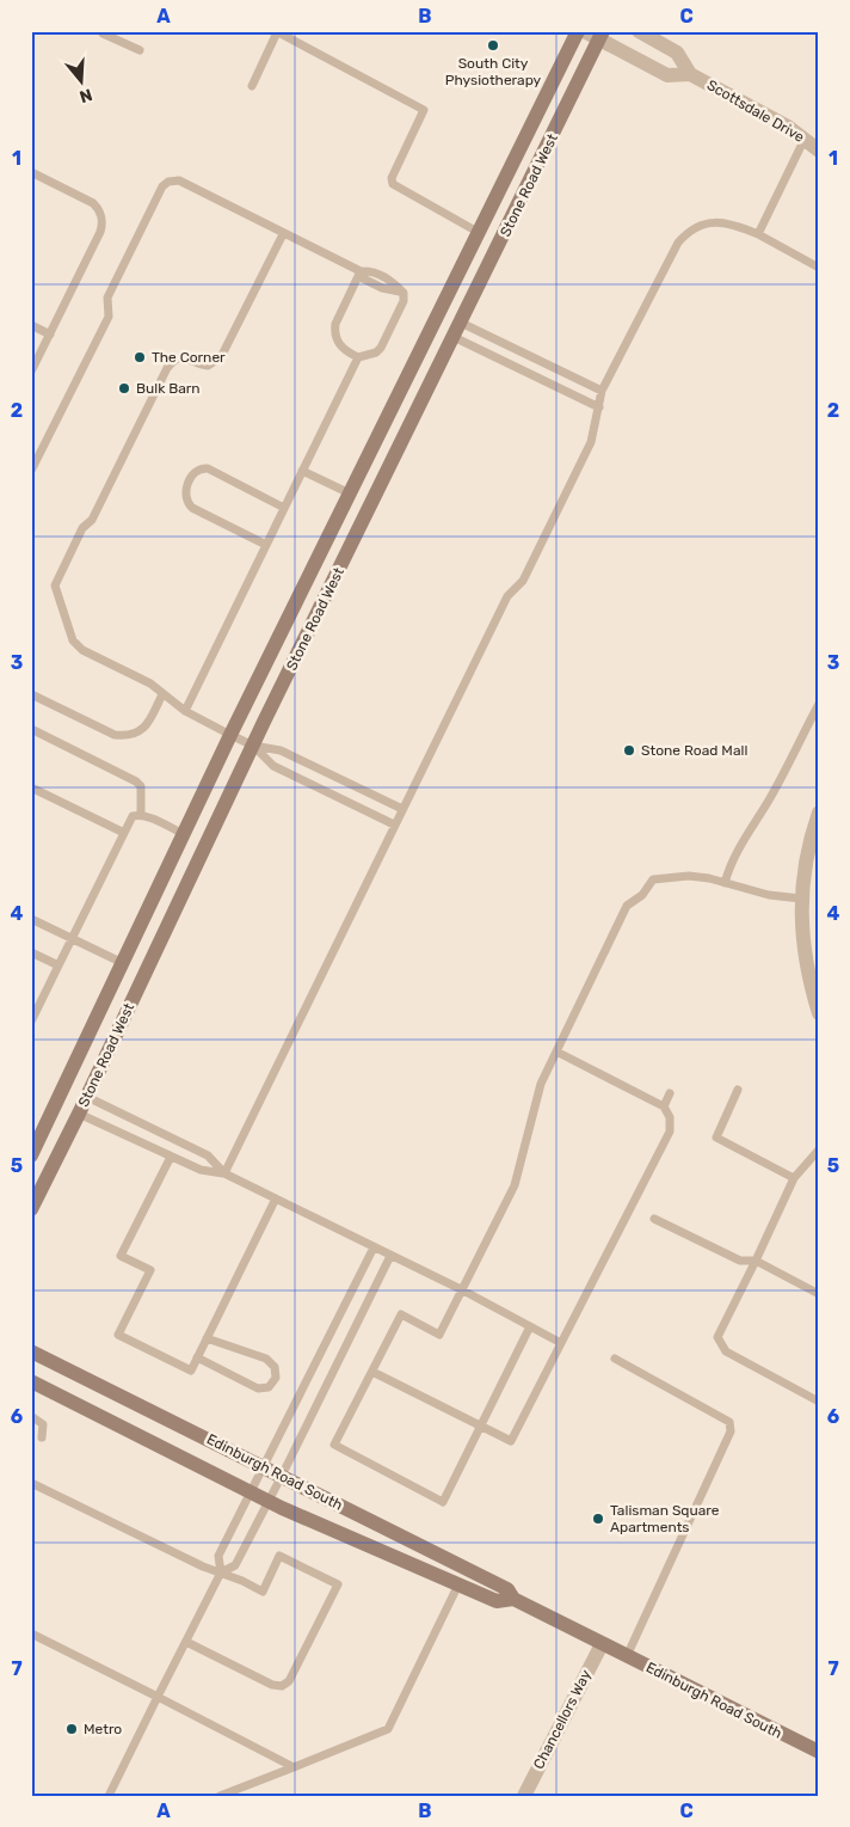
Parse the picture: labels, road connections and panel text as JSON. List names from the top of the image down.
{
  "streets": {
    "main road": ["Stone Road West", "Edinburgh Road South"],
    "street": ["Scottsdale Drive", "Chancellors Way"]
  },
  "crossings": [
    ["Scottsdale Drive", "Stone Road West"],
    ["Edinburgh Road South", "Chancellors Way"]
  ],
  "places": [
    "South City Physiotherapy",
    "The Corner",
    "Bulk Barn",
    "Stone Road Mall",
    "Talisman Square Apartments",
    "Metro"
  ],
  "north": "bottom",
  "grid": {
    "columns": ["A", "B", "C"],
    "rows": [
      "1",
      "2",
      "3",
      "4",
      "5",
      "6",
      "7"
    ]
  }
}
